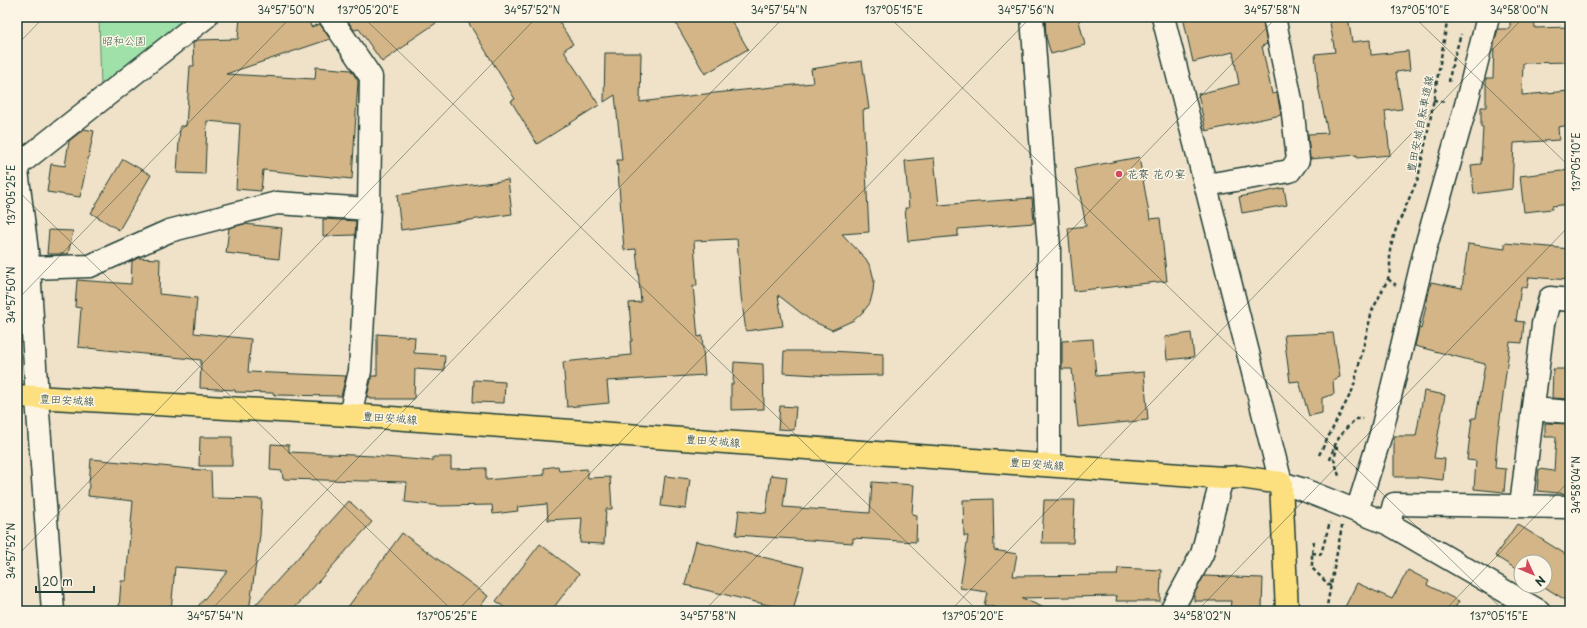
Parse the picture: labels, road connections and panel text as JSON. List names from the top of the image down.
{
  "streets": {
    "main road": ["豊田安城線"],
    "path": ["豊田安城自転車道線"]
  },
  "parks": ["昭和公園"],
  "places": ["花寮 花の宴"],
  "scale_bar": "20 m",
  "north": "bottom right",
  "coordinates": [
    "34°57'50\"N",
    "137°05'20\"E",
    "34°57'52\"N",
    "34°57'54\"N",
    "137°05'15\"E",
    "34°57'56\"N",
    "34°57'58\"N",
    "137°05'10\"E",
    "34°58'00\"N",
    "137°05'25\"E",
    "34°58'04\"N",
    "34°58'02\"N"
  ]
}
